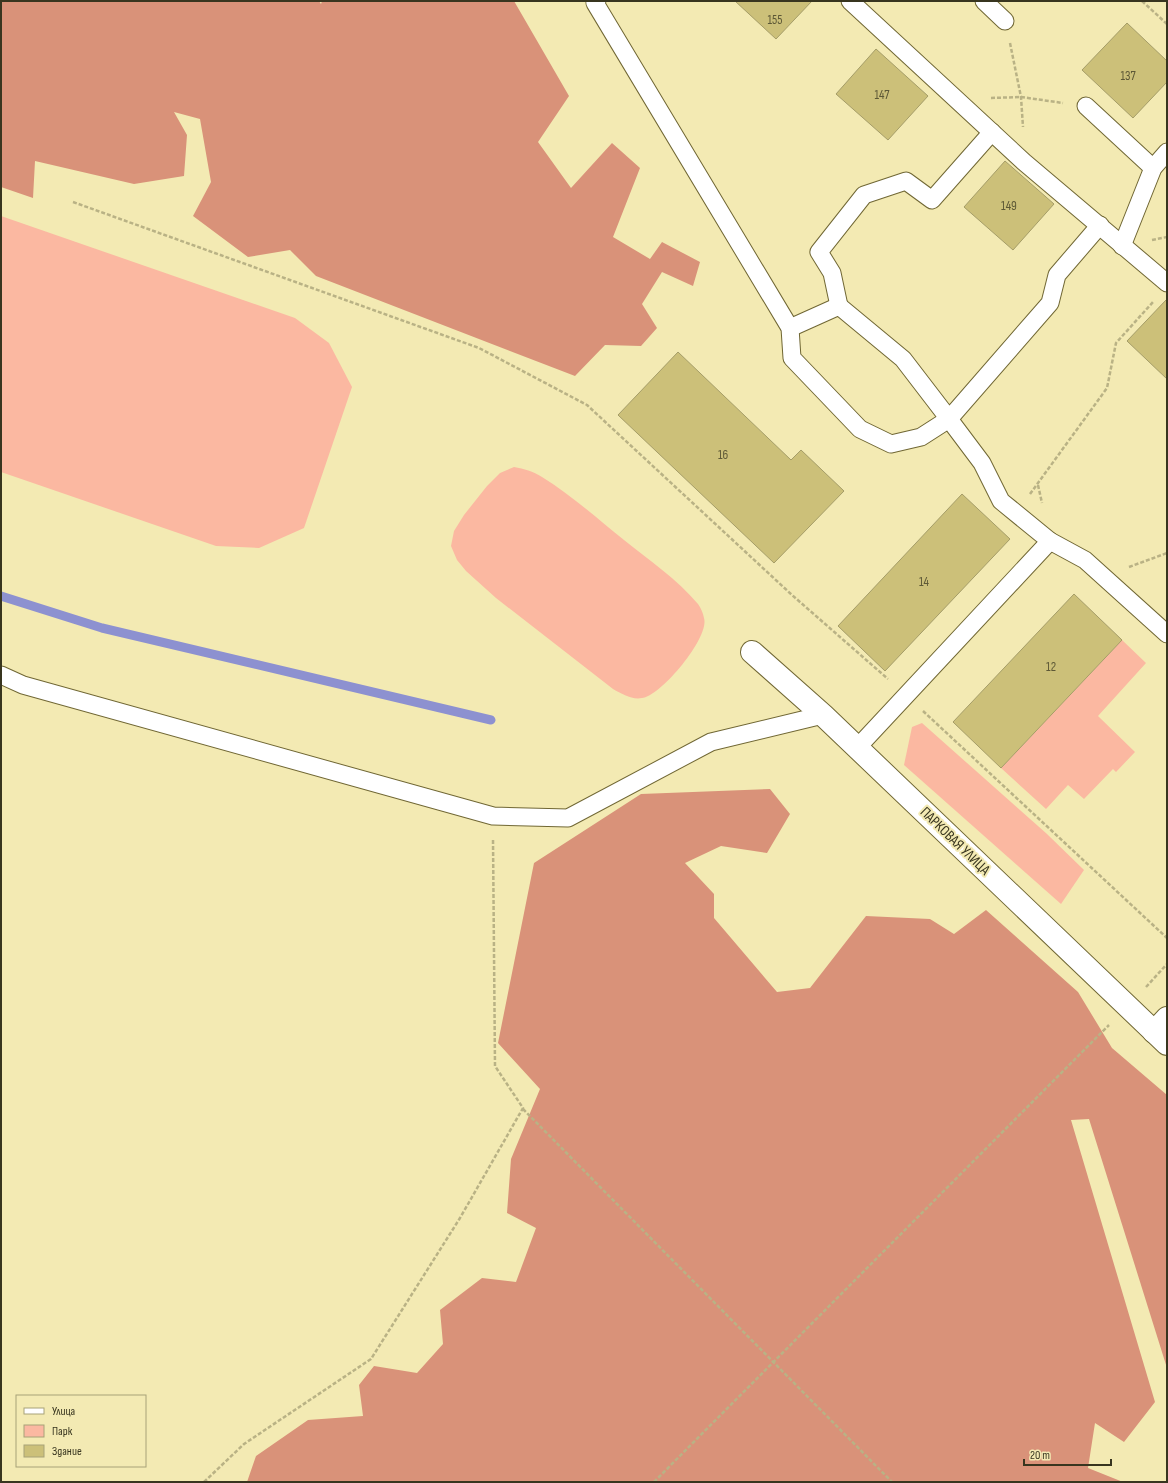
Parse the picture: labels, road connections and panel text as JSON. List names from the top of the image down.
{
  "streets": {
    "street": ["ПАРКОВАЯ УЛИЦА"]
  },
  "house_numbers": [
    "155",
    "137",
    "147",
    "149",
    "16",
    "14",
    "12"
  ],
  "legend": ["Улица", "Парк", "Здание"],
  "scale_bar": "20 m"
}
